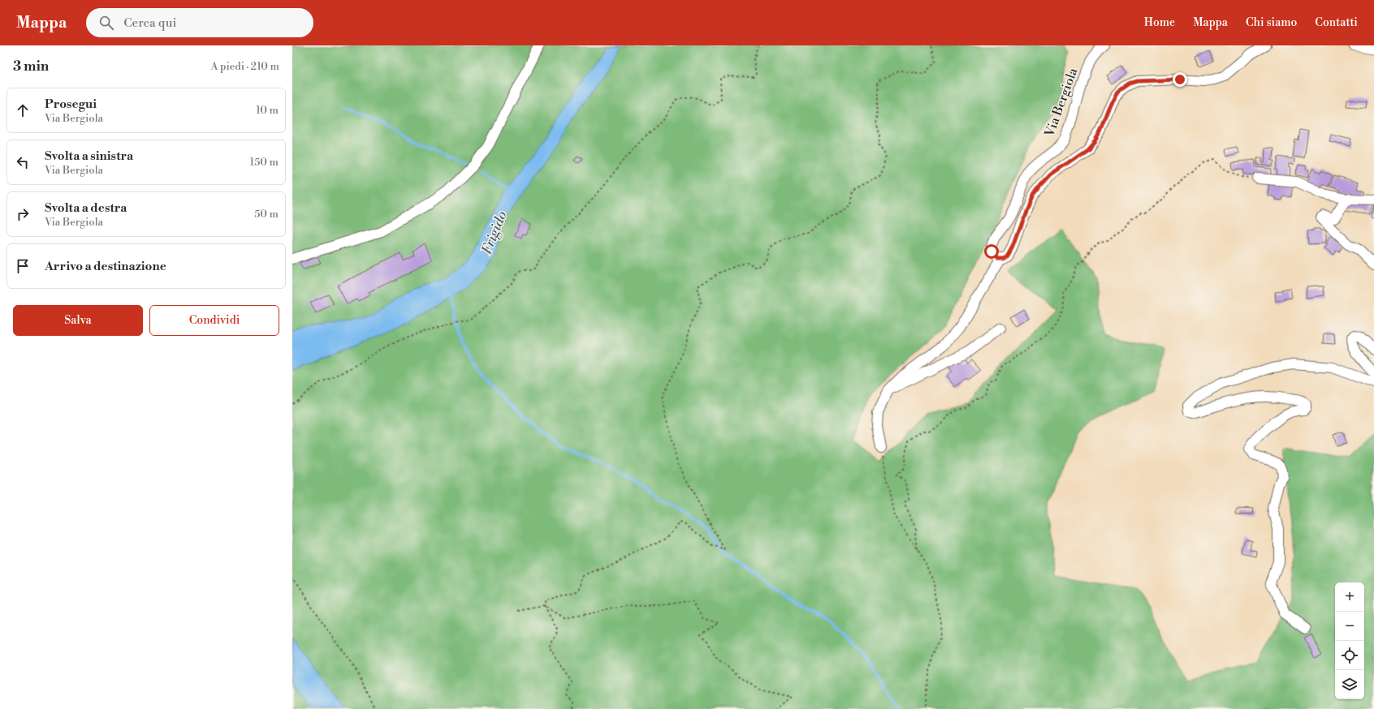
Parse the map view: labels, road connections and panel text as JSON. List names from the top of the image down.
{
  "streets": {
    "street": ["Via Bergiola"]
  },
  "water": ["Frigido"],
  "page": {
    "header": "Mappa",
    "search": "Cerca qui",
    "nav": [
      "Home",
      "Mappa",
      "Chi siamo",
      "Contatti"
    ],
    "heading": ["3 min", "A piedi · 210 m"],
    "list": [
      ["Prosegui", "Via Bergiola", "10 m"],
      ["Svolta a sinistra", "Via Bergiola", "150 m"],
      ["Svolta a destra", "Via Bergiola", "50 m"],
      "Arrivo a destinazione"
    ],
    "buttons": ["Salva", "Condividi"],
    "map_buttons": ["+", "−"]
  }
}
